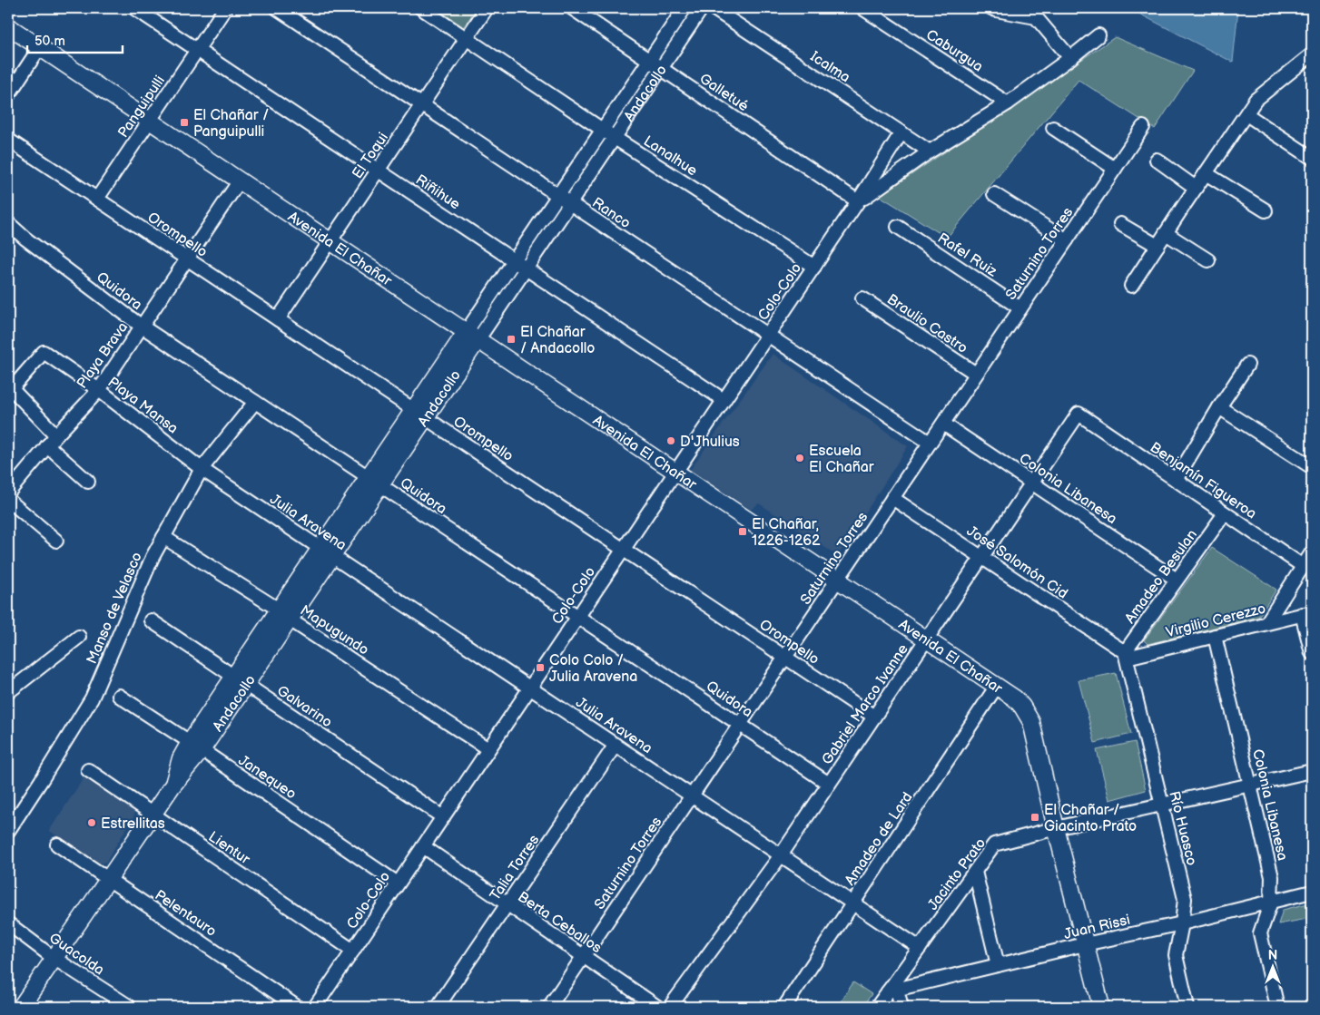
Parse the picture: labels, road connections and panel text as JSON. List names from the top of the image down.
{
  "streets": {
    "street": [
      "Caburgua",
      "Icalma",
      "Galletué",
      "Andacollo",
      "Panguipulli",
      "El Toqui",
      "Lanalhue",
      "Riñihue",
      "Ranco",
      "Orompello",
      "Avenida El Chañar",
      "Saturnino Torres",
      "Rafel Ruiz",
      "Quidora",
      "Colo-Colo",
      "Braulio Castro",
      "Playa Brava",
      "Playa Mansa",
      "Benjamín Figueroa",
      "Colonia Libanesa",
      "Julia Aravena",
      "José Salomón Cid",
      "Amadeo Besulan",
      "Manso de Velasco",
      "Virgilio Cerezzo",
      "Mapugundo",
      "Gabriel Marco Ivanne",
      "Galvarino",
      "Janequeo",
      "Río Huasco",
      "Amadeo de Lard",
      "Lientur",
      "Talia Torres",
      "Jacinto Prato",
      "Pelentauro",
      "Berta Ceballos",
      "Juan Rissi",
      "Guacolda"
    ]
  },
  "crossings": [
    ["Caburgua", "Colo-Colo"],
    ["Icalma", "Colo-Colo"],
    ["Galletué", "Andacollo"],
    ["Galletué", "Colo-Colo"],
    ["Andacollo", "Lanalhue"],
    ["Andacollo", "Riñihue"],
    ["Andacollo", "Ranco"],
    ["Andacollo", "Orompello"],
    ["Andacollo", "Avenida El Chañar"],
    ["Andacollo", "Quidora"],
    ["Andacollo", "Julia Aravena"],
    ["Andacollo", "Mapugundo"],
    ["Andacollo", "Galvarino"],
    ["Andacollo", "Janequeo"],
    ["Andacollo", "Lientur"],
    ["Andacollo", "Pelentauro"],
    ["Andacollo", "Guacolda"],
    ["Panguipulli", "Riñihue"],
    ["Panguipulli", "Orompello"],
    ["Panguipulli", "Avenida El Chañar"],
    ["El Toqui", "Lanalhue"],
    ["El Toqui", "Riñihue"],
    ["El Toqui", "Ranco"],
    ["El Toqui", "Orompello"],
    ["El Toqui", "Avenida El Chañar"],
    ["Lanalhue", "Colo-Colo"],
    ["Riñihue", "Colo-Colo"],
    ["Ranco", "Saturnino Torres"],
    ["Ranco", "Colo-Colo"],
    ["Orompello", "Saturnino Torres"],
    ["Orompello", "Colo-Colo"],
    ["Orompello", "Playa Brava"],
    ["Orompello", "Gabriel Marco Ivanne"],
    ["Avenida El Chañar", "Saturnino Torres"],
    ["Avenida El Chañar", "Colo-Colo"],
    ["Avenida El Chañar", "Playa Brava"],
    ["Avenida El Chañar", "Gabriel Marco Ivanne"],
    ["Avenida El Chañar", "Amadeo de Lard"],
    ["Avenida El Chañar", "Jacinto Prato"],
    ["Avenida El Chañar", "Juan Rissi"],
    ["Saturnino Torres", "Rafel Ruiz"],
    ["Saturnino Torres", "Quidora"],
    ["Saturnino Torres", "Braulio Castro"],
    ["Saturnino Torres", "Colonia Libanesa"],
    ["Saturnino Torres", "Julia Aravena"],
    ["Saturnino Torres", "José Salomón Cid"],
    ["Saturnino Torres", "Berta Ceballos"],
    ["Quidora", "Colo-Colo"],
    ["Quidora", "Playa Brava"],
    ["Quidora", "Manso de Velasco"],
    ["Quidora", "Gabriel Marco Ivanne"],
    ["Colo-Colo", "Julia Aravena"],
    ["Colo-Colo", "Mapugundo"],
    ["Colo-Colo", "Galvarino"],
    ["Colo-Colo", "Janequeo"],
    ["Colo-Colo", "Lientur"],
    ["Colo-Colo", "Berta Ceballos"],
    ["Playa Brava", "Playa Mansa"],
    ["Playa Mansa", "Julia Aravena"],
    ["Playa Mansa", "Manso de Velasco"],
    ["Benjamín Figueroa", "Amadeo Besulan"],
    ["Benjamín Figueroa", "Gabriel Marco Ivanne"],
    ["Colonia Libanesa", "Amadeo Besulan"],
    ["Colonia Libanesa", "Virgilio Cerezzo"],
    ["Colonia Libanesa", "Gabriel Marco Ivanne"],
    ["Colonia Libanesa", "Jacinto Prato"],
    ["Colonia Libanesa", "Juan Rissi"],
    ["Julia Aravena", "Manso de Velasco"],
    ["Julia Aravena", "Gabriel Marco Ivanne"],
    ["Julia Aravena", "Amadeo de Lard"],
    ["Julia Aravena", "Talia Torres"],
    ["Julia Aravena", "Jacinto Prato"],
    ["José Salomón Cid", "Amadeo Besulan"],
    ["José Salomón Cid", "Virgilio Cerezzo"],
    ["José Salomón Cid", "Gabriel Marco Ivanne"],
    ["José Salomón Cid", "Río Huasco"],
    ["Amadeo Besulan", "Virgilio Cerezzo"],
    ["Amadeo Besulan", "Río Huasco"],
    ["Manso de Velasco", "Mapugundo"],
    ["Virgilio Cerezzo", "Río Huasco"],
    ["Río Huasco", "Jacinto Prato"],
    ["Río Huasco", "Juan Rissi"],
    ["Talia Torres", "Berta Ceballos"],
    ["Jacinto Prato", "Juan Rissi"]
  ],
  "places": {
    "transit": [
      "El Chañar / Panguipulli",
      "El Chañar / Andacollo",
      "El Chañar, 1226-1262",
      "Colo Colo / Julia Aravena",
      "El Chañar / Giacinto Prato"
    ],
    "other": ["D'Jhulius", "Escuela El Chañar", "Estrellitas"]
  },
  "scale_bar": "50 m",
  "north": "top"
}
